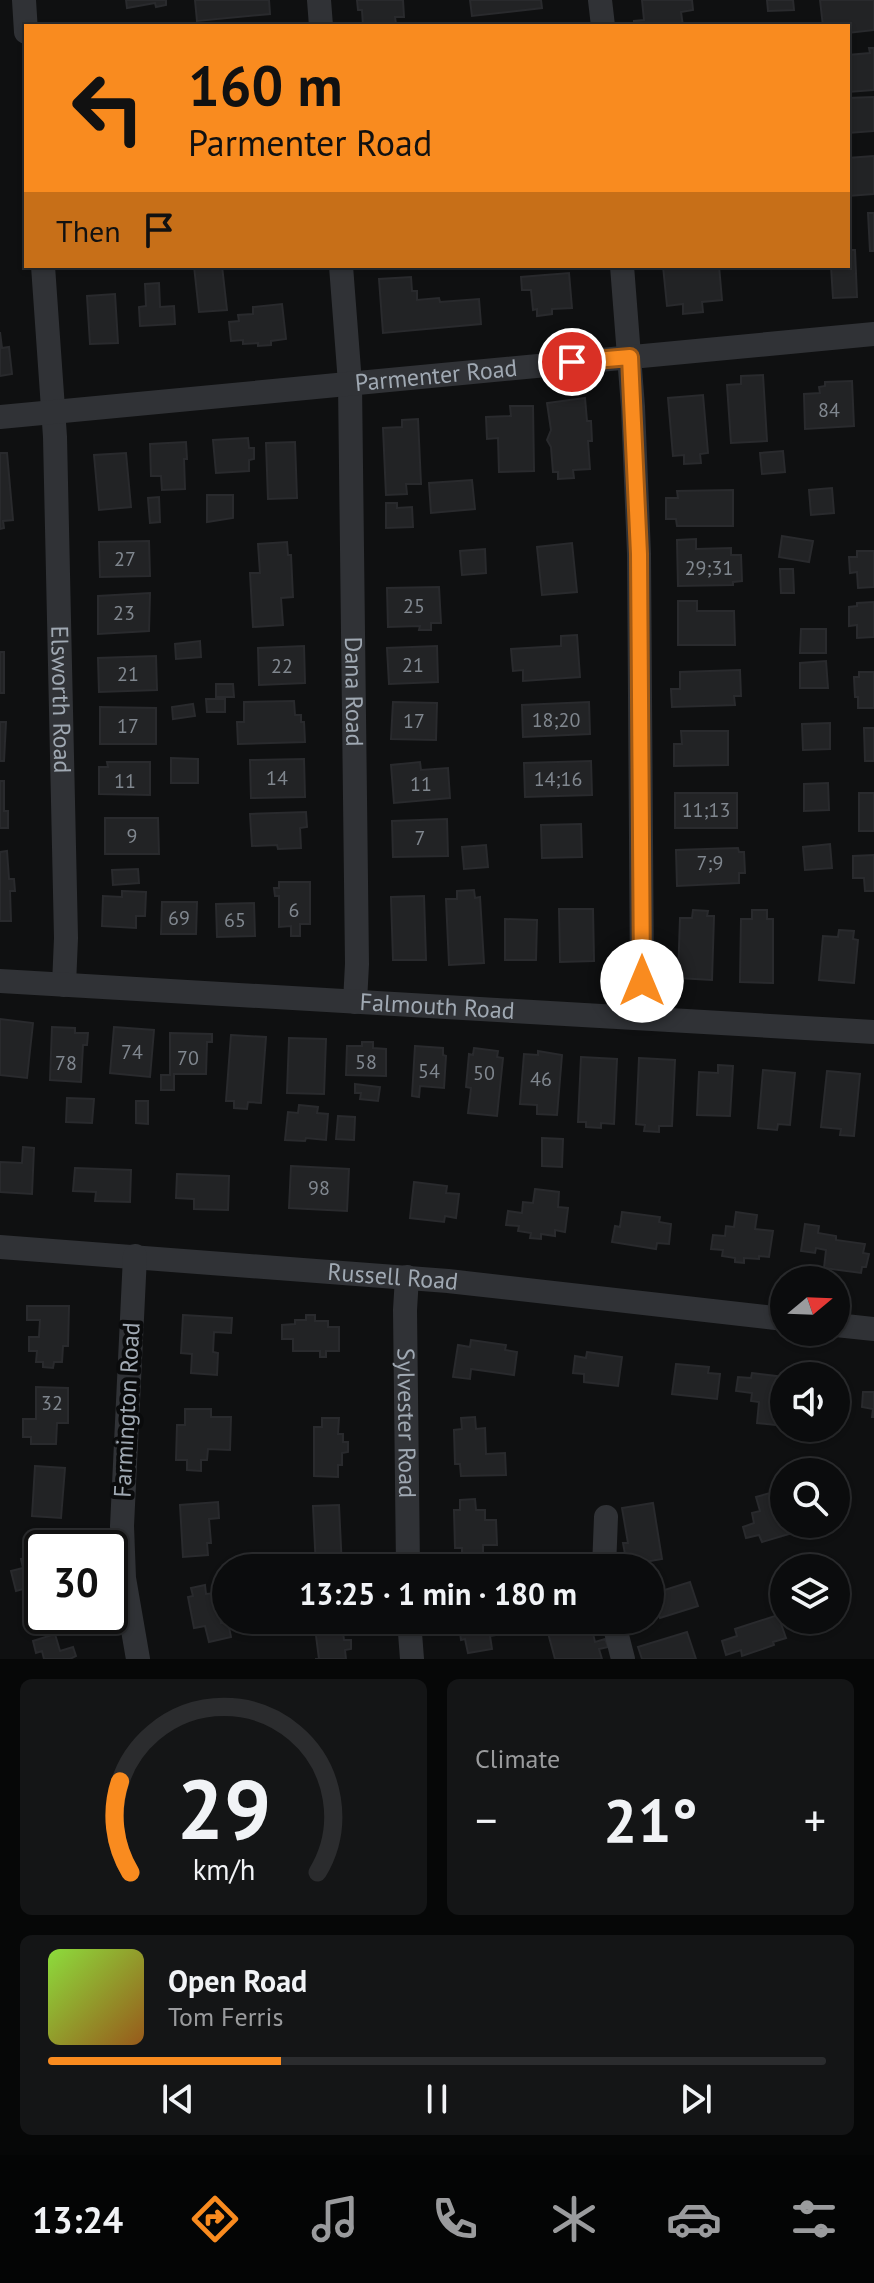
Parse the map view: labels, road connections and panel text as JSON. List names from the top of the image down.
{
  "streets": {
    "street": [
      "Parmenter Road",
      "Dana Road",
      "Elsworth Road",
      "Falmouth Road",
      "Russell Road",
      "Farmington Road",
      "Sylvester Road"
    ]
  },
  "crossings": [
    ["Parmenter Road", "Dana Road"],
    ["Parmenter Road", "Elsworth Road"],
    ["Dana Road", "Falmouth Road"],
    ["Elsworth Road", "Falmouth Road"],
    ["Russell Road", "Farmington Road"],
    ["Russell Road", "Sylvester Road"]
  ],
  "house_numbers": [
    "84",
    "27",
    "29;31",
    "25",
    "23",
    "21",
    "22",
    "21",
    "18;20",
    "17",
    "17",
    "14",
    "14;16",
    "11",
    "11",
    "11;13",
    "9",
    "7",
    "7;9",
    "6",
    "69",
    "65",
    "74",
    "70",
    "58",
    "78",
    "54",
    "50",
    "46",
    "98",
    "32"
  ],
  "north": "right",
  "page": {
    "turn": ["160 m", "Parmenter Road"],
    "then": "Then",
    "limit": "30",
    "trip": "13:25 · 1 min · 180 m",
    "tile": "Climate",
    "heat": ["−", "21°", "+"],
    "song": ["Open Road", "Tom Ferris"],
    "tabs": "13:24",
    "gauge": ["29", "km/h"]
  }
}
